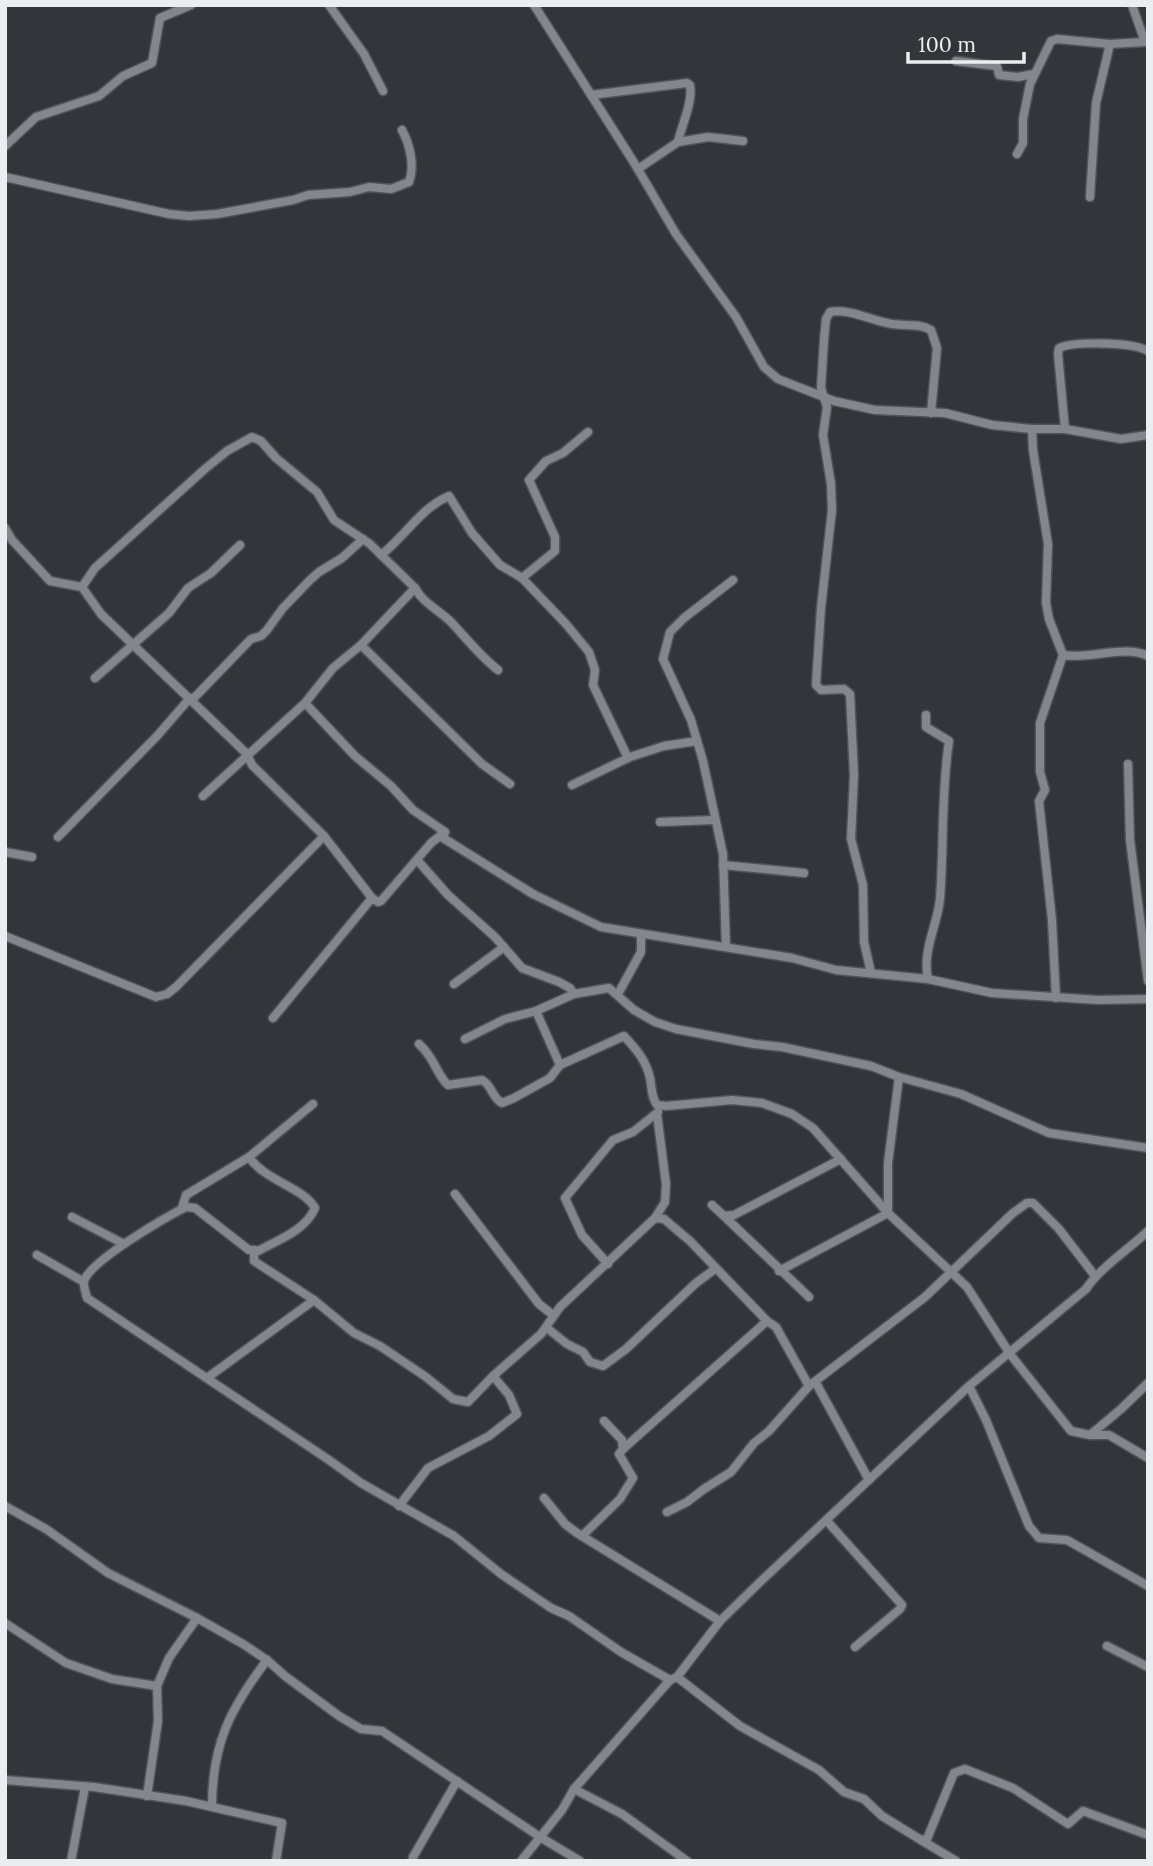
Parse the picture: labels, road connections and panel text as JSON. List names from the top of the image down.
{
  "scale_bar": "100 m"
}
